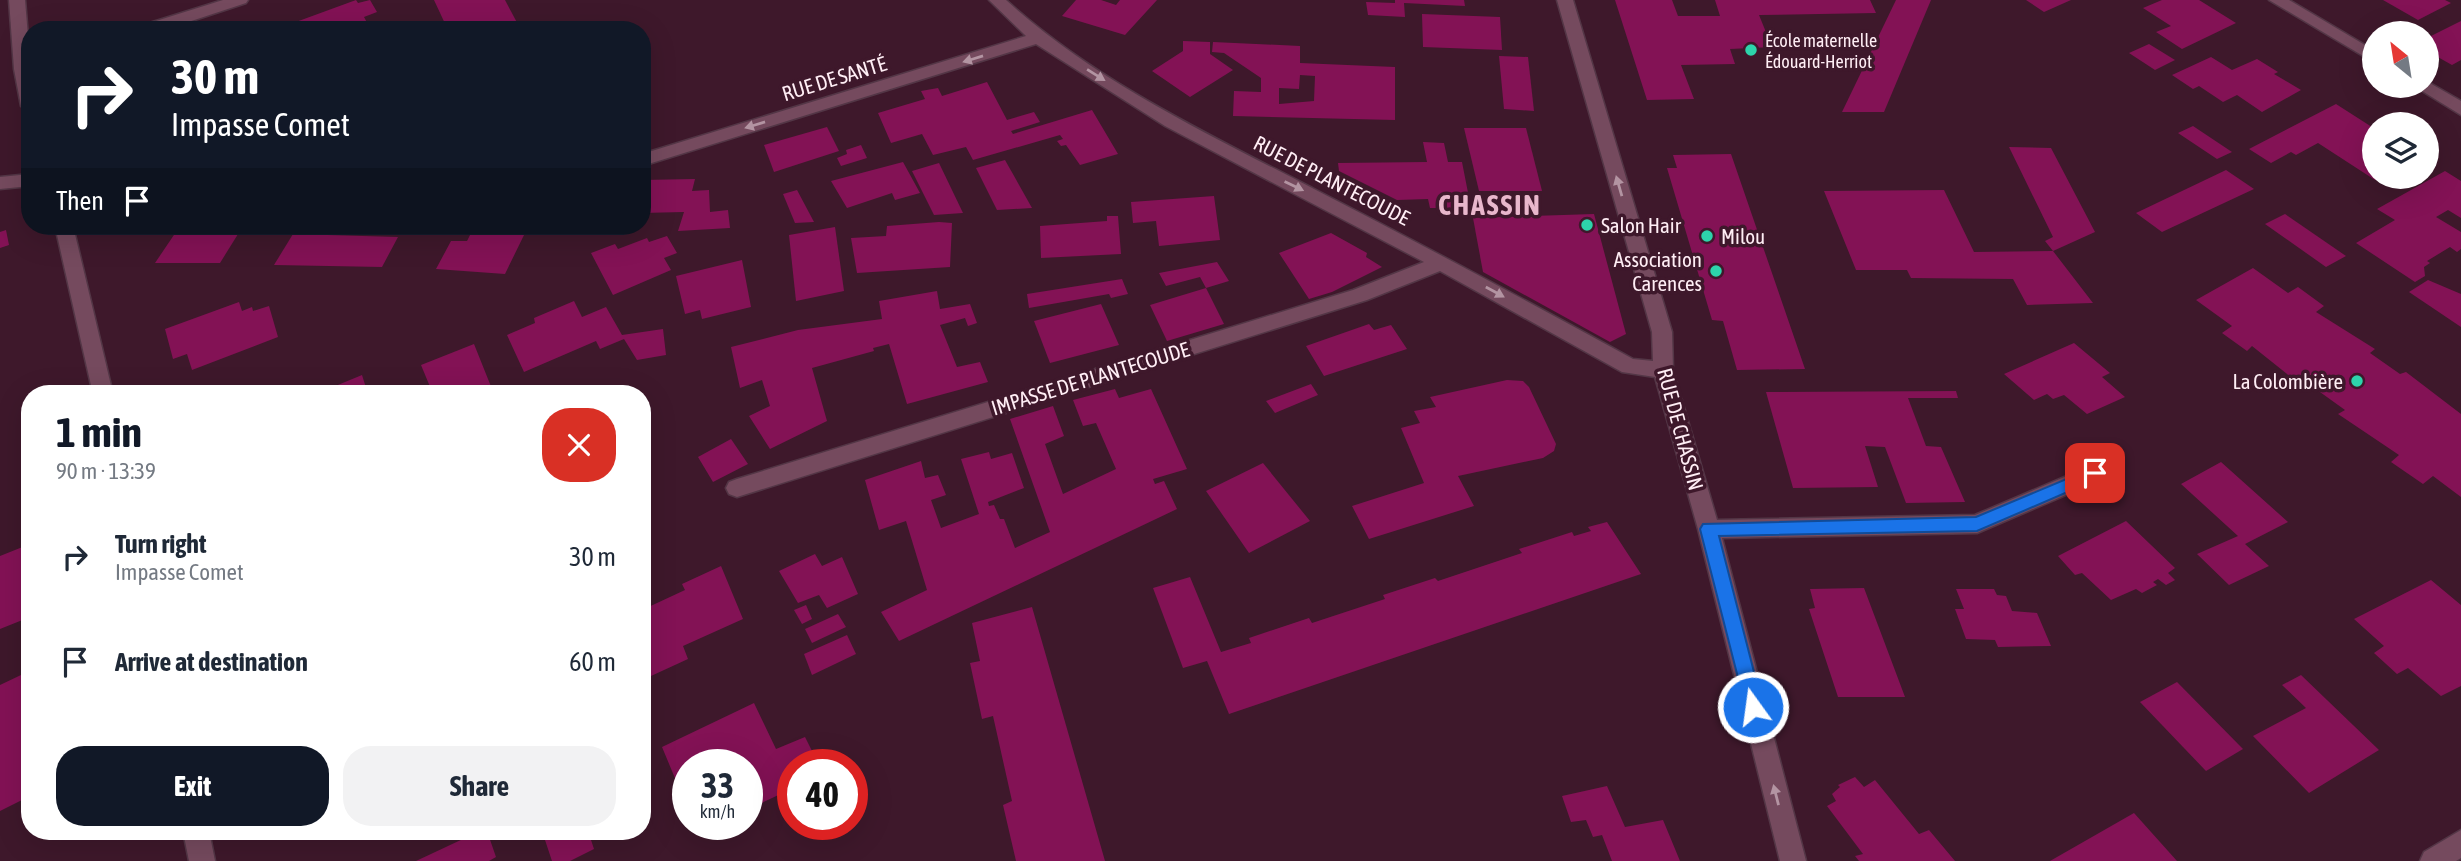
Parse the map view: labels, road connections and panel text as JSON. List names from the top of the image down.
{
  "streets": {
    "street": [
      "RUE DE SANTÉ",
      "RUE DE PLANTECOUDE",
      "IMPASSE DE PLANTECOUDE",
      "RUE DE CHASSIN"
    ]
  },
  "crossings": [
    ["RUE DE SANTÉ", "RUE DE PLANTECOUDE"],
    ["RUE DE PLANTECOUDE", "IMPASSE DE PLANTECOUDE"],
    ["RUE DE PLANTECOUDE", "RUE DE CHASSIN"]
  ],
  "one_way": ["RUE DE SANTÉ", "RUE DE PLANTECOUDE", "RUE DE CHASSIN"],
  "districts": ["CHASSIN"],
  "places": [
    "École maternelle Édouard-Herriot",
    "Salon Hair",
    "Milou",
    "Association Carences",
    "La Colombière"
  ],
  "north": "top left",
  "page": {
    "turn": ["30 m", "Impasse Comet"],
    "then": "Then",
    "heading": ["1 min", "90 m · 13:39"],
    "list": [
      {
        "name": "Turn right",
        "note": "Impasse Comet",
        "value": "30 m"
      },
      {
        "name": "Arrive at destination",
        "value": "60 m"
      }
    ],
    "buttons": ["Exit", "Share"],
    "speed": "33 km/h",
    "limit": "40"
  }
}
